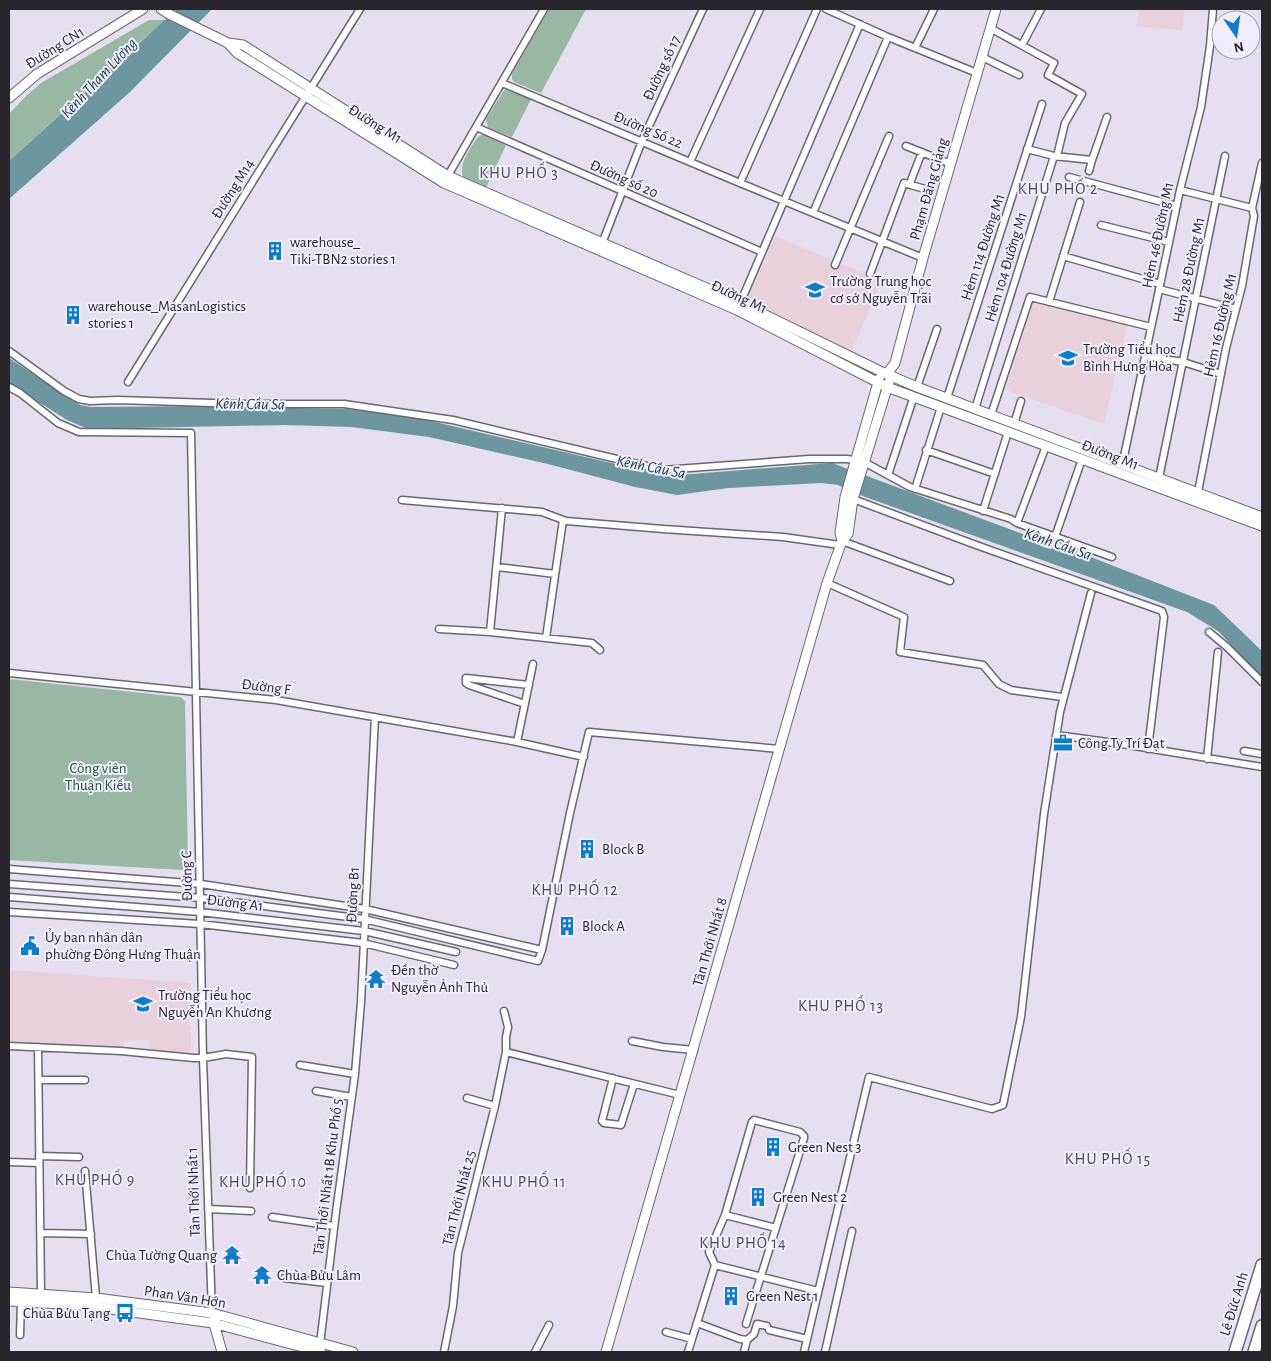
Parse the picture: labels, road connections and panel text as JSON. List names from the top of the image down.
{
  "streets": {
    "highway": ["Lê Đức Anh"],
    "street": [
      "Đường CN1",
      "Đường số 17",
      "Đường M1",
      "Đường Số 22",
      "Đường số 20",
      "Đường M14",
      "Phạm Đăng Giảng",
      "Hẻm 46 Đường M1",
      "Hẻm 114 Đường M1",
      "Hẻm 104 Đường M1",
      "Hẻm 28 Đường M1",
      "Hẻm 16 Đường M1",
      "Đường F",
      "Đường C",
      "Đường B1",
      "Đường A1",
      "Tân Thới Nhất 8",
      "Tân Thới Nhất 1B Khu Phố 5",
      "Tân Thới Nhất 1",
      "Tân Thới Nhất 25",
      "Phan Văn Hớn"
    ]
  },
  "crossings": [
    ["Đường số 17", "Đường M1"],
    ["Đường số 17", "Đường Số 22"],
    ["Đường số 17", "Đường số 20"],
    ["Đường M1", "Đường M14"],
    ["Đường M1", "Phạm Đăng Giảng"],
    ["Đường M1", "Hẻm 46 Đường M1"],
    ["Đường M1", "Hẻm 114 Đường M1"],
    ["Đường M1", "Hẻm 104 Đường M1"],
    ["Đường M1", "Hẻm 28 Đường M1"],
    ["Đường M1", "Hẻm 16 Đường M1"],
    ["Đường Số 22", "Phạm Đăng Giảng"],
    ["Phạm Đăng Giảng", "Tân Thới Nhất 8"],
    ["Đường F", "Đường C"],
    ["Đường F", "Đường B1"],
    ["Đường C", "Đường A1"],
    ["Đường C", "Tân Thới Nhất 1"],
    ["Đường B1", "Đường A1"],
    ["Đường B1", "Tân Thới Nhất 1B Khu Phố 5"],
    ["Tân Thới Nhất 1B Khu Phố 5", "Phan Văn Hớn"],
    ["Tân Thới Nhất 1", "Phan Văn Hớn"]
  ],
  "districts": [
    "KHU PHỐ 3",
    "KHU PHỐ 2",
    "KHU PHỐ 12",
    "KHU PHỐ 13",
    "KHU PHỐ 15",
    "KHU PHỐ 9",
    "KHU PHỐ 10",
    "KHU PHỐ 11",
    "KHU PHỐ 14"
  ],
  "water": ["Kênh Tham Lương", "Kênh Cầu Sa"],
  "parks": ["Công viên Thuận Kiều"],
  "places": {
    "building": [
      "warehouse_ Tiki-TBN2 stories 1",
      "warehouse_MasanLogistics stories 1",
      "Block B",
      "Block A",
      "Green Nest 3",
      "Green Nest 2",
      "Green Nest 1"
    ],
    "school or university": ["Trường Trung học cơ sở Nguyễn Trãi", "Trường Tiểu học Bình Hưng Hòa", "Trường Tiểu học Nguyễn An Khương"],
    "office": ["Công Ty Trí Đạt"],
    "public building": ["Ủy ban nhân dân phường Đông Hưng Thuận"],
    "temple": ["Đền thờ Nguyễn Ảnh Thủ", "Chùa Tường Quang", "Chùa Bửu Lâm"],
    "bus stop": ["Chùa Bửu Tạng"]
  },
  "north": "bottom"
}
